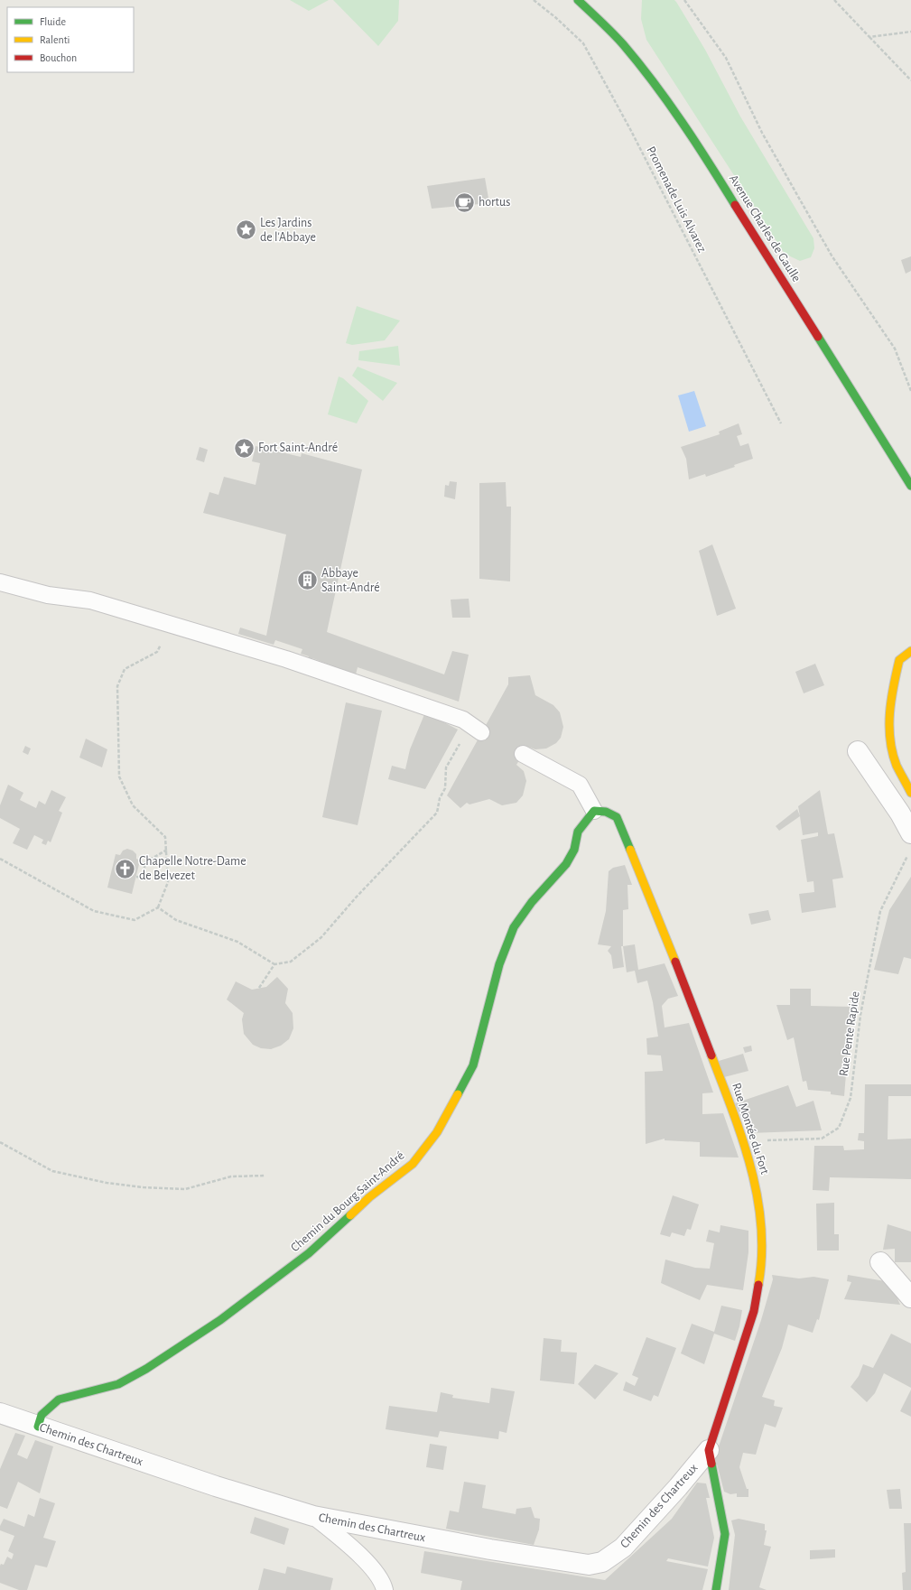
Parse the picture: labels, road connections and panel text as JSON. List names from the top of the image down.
{
  "streets": {
    "street": [
      "Avenue Charles de Gaulle",
      "Rue Montée du Fort",
      "Chemin du Bourg Saint-André",
      "Chemin des Chartreux"
    ],
    "path": ["Promenade Luis Alvarez", "Rue Pente Rapide"]
  },
  "crossings": [
    ["Rue Pente Rapide", "Rue Montée du Fort"],
    ["Rue Montée du Fort", "Chemin du Bourg Saint-André"],
    ["Rue Montée du Fort", "Chemin des Chartreux"],
    ["Chemin du Bourg Saint-André", "Chemin des Chartreux"]
  ],
  "places": {
    "cafe": ["hortus"],
    "place": ["Les Jardins de l'Abbaye", "Fort Saint-André"],
    "building": ["Abbaye Saint-André"],
    "church": ["Chapelle Notre-Dame de Belvezet"]
  },
  "legend": ["Fluide", "Ralenti", "Bouchon"]
}
